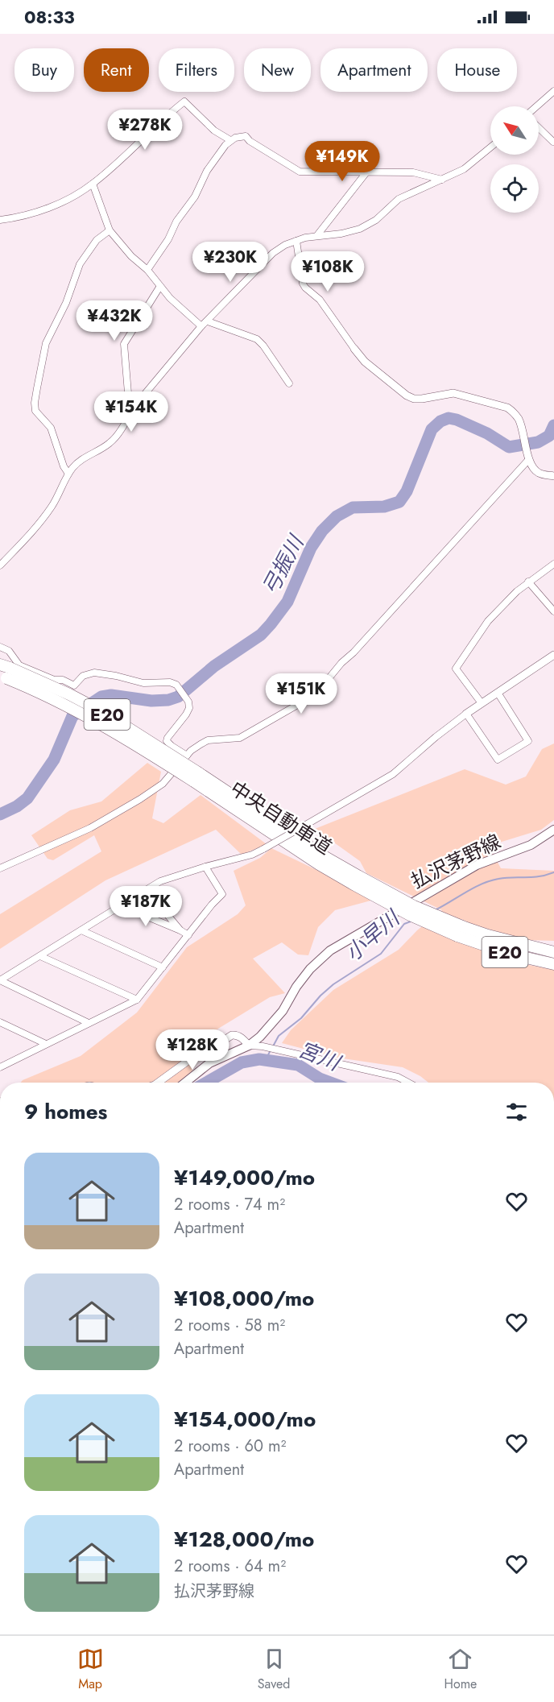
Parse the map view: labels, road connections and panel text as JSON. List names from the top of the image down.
{
  "streets": {
    "highway": ["E20", "中央自動車道"],
    "main road": ["払沢茅野線"]
  },
  "water": ["弓振川", "小早川", "宮川"],
  "north": "top left",
  "page": {
    "status": "08:33",
    "chip": [
      "Buy",
      "Rent",
      "Filters",
      "New",
      "Apartment",
      "House"
    ],
    "price": [
      "¥278K",
      "¥149K",
      "¥230K",
      "¥108K",
      "¥432K",
      "¥154K",
      "¥151K",
      "¥187K",
      "¥128K"
    ],
    "heading": "9 homes",
    "list": [
      {
        "name": "¥149,000/mo",
        "note": "2 rooms · 74 m² · Apartment"
      },
      {
        "name": "¥108,000/mo",
        "note": "2 rooms · 58 m² · Apartment"
      },
      {
        "name": "¥154,000/mo",
        "note": "2 rooms · 60 m² · Apartment"
      },
      {
        "name": "¥128,000/mo",
        "note": "2 rooms · 64 m² · 払沢茅野線"
      }
    ],
    "tabs": ["Map", "Saved", "Home"]
  }
}
